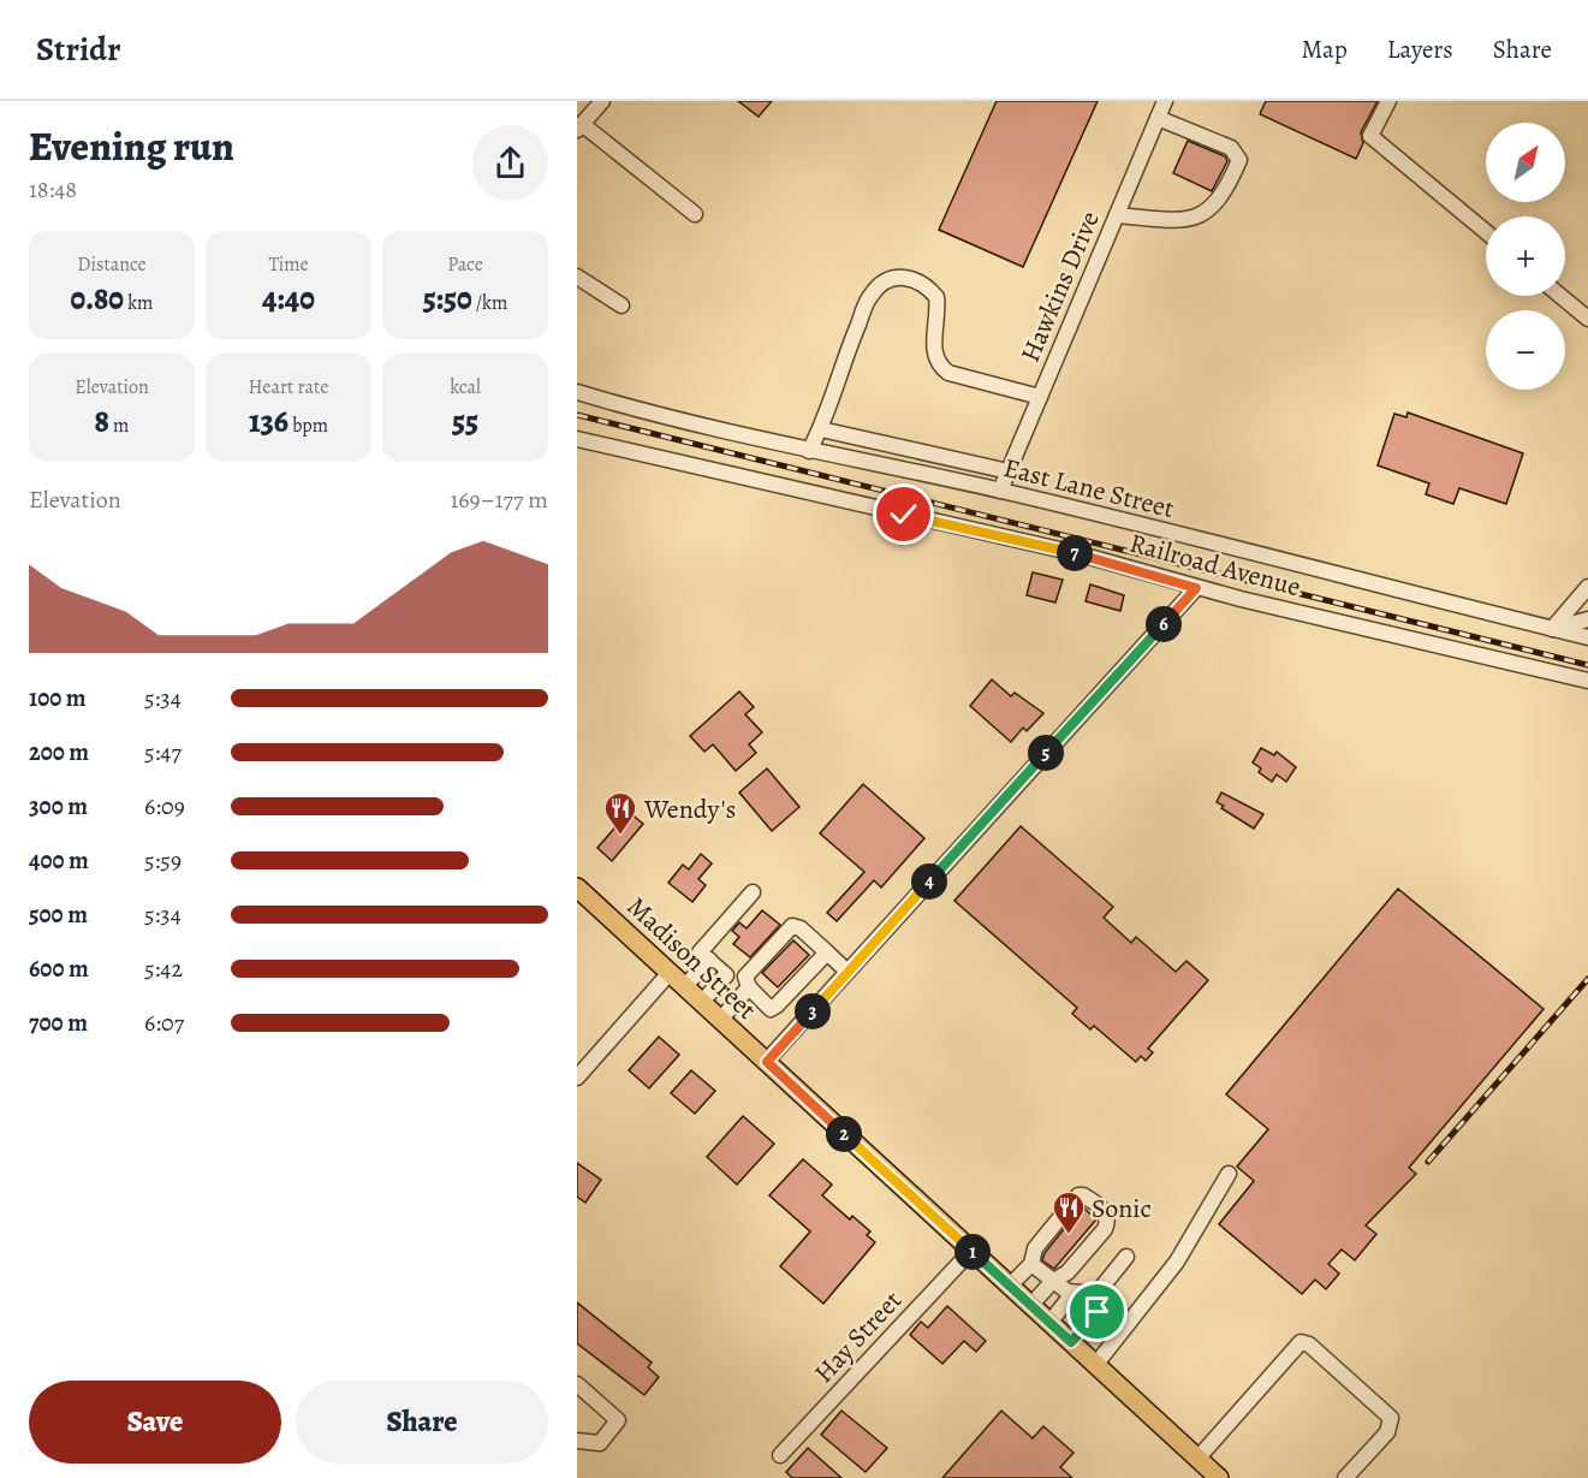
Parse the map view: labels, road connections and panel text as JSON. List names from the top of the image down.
{
  "streets": {
    "main road": ["Madison Street"],
    "street": [
      "Hawkins Drive",
      "East Lane Street",
      "Railroad Avenue",
      "Hay Street"
    ]
  },
  "crossings": [
    ["Hawkins Drive", "East Lane Street"],
    ["Madison Street", "Hay Street"]
  ],
  "places": {
    "restaurant": ["Wendy's", "Sonic"]
  },
  "north": "top right",
  "page": {
    "header": "Stridr",
    "nav": ["Map", "Layers", "Share"],
    "heading": ["Evening run", "18:48"],
    "map_buttons": ["+", "−"],
    "stats": [
      ["Distance", "0.80 km"],
      ["Time", "4:40"],
      ["Pace", "5:50 /km"],
      ["Elevation", "8 m"],
      ["Heart rate", "136 bpm"],
      ["kcal", "55"]
    ],
    "chart": ["Elevation", "169–177 m"],
    "pins": [
      "7",
      "6",
      "5",
      "4",
      "3",
      "2",
      "1"
    ],
    "list": [
      {
        "name": "100 m",
        "note": "5:34"
      },
      {
        "name": "200 m",
        "note": "5:47"
      },
      {
        "name": "300 m",
        "note": "6:09"
      },
      {
        "name": "400 m",
        "note": "5:59"
      },
      {
        "name": "500 m",
        "note": "5:34"
      },
      {
        "name": "600 m",
        "note": "5:42"
      },
      {
        "name": "700 m",
        "note": "6:07"
      }
    ],
    "buttons": ["Save", "Share"]
  }
}
